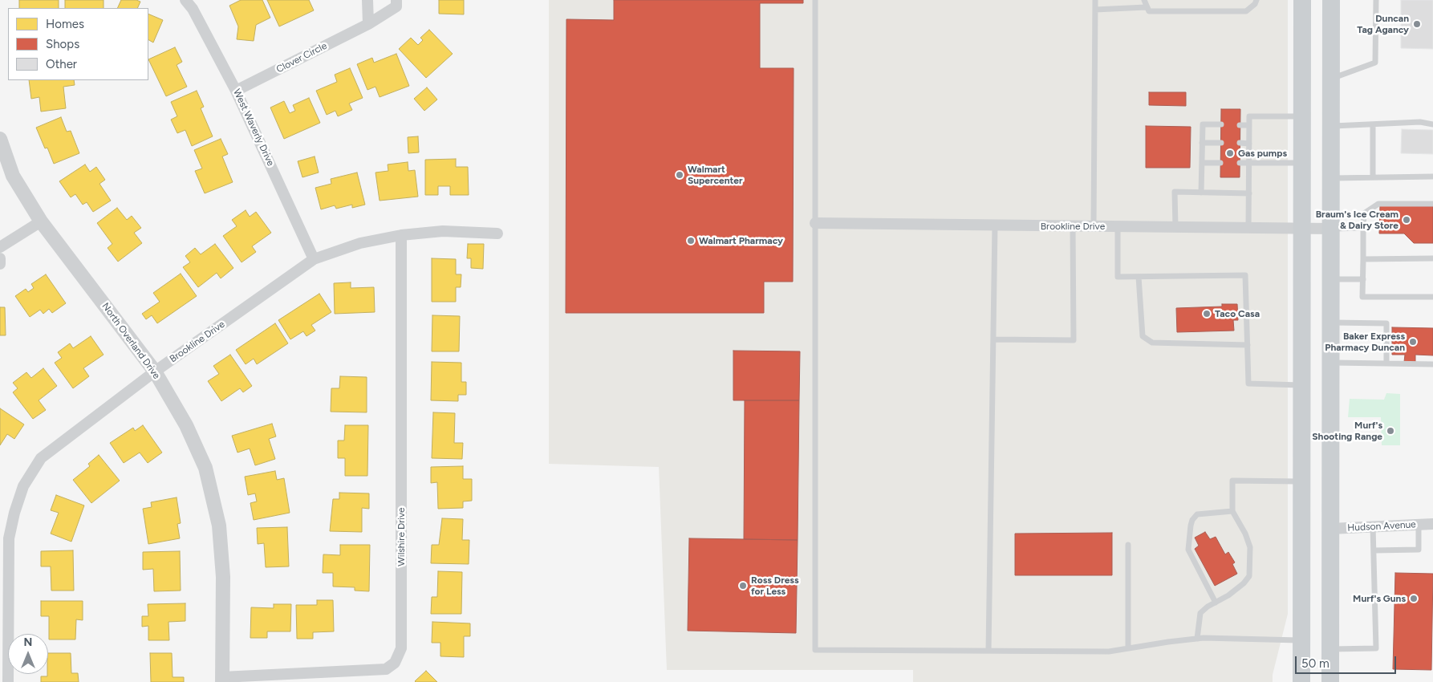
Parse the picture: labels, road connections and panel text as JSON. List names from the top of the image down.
{
  "streets": {
    "street": [
      "Clover Circle",
      "West Waverly Drive",
      "Brookline Drive",
      "North Overland Drive",
      "Hudson Avenue",
      "Wilshire Drive"
    ]
  },
  "crossings": [
    ["Clover Circle", "West Waverly Drive"],
    ["West Waverly Drive", "Brookline Drive"],
    ["Brookline Drive", "North Overland Drive"],
    ["Brookline Drive", "Wilshire Drive"],
    ["North Overland Drive", "Wilshire Drive"]
  ],
  "places": [
    "Duncan Tag Agancy",
    "Gas pumps",
    "Walmart Supercenter",
    "Braum's Ice Cream & Dairy Store",
    "Walmart Pharmacy",
    "Taco Casa",
    "Baker Express Pharmacy Duncan",
    "Murf's Shooting Range",
    "Ross Dress for Less",
    "Murf's Guns"
  ],
  "legend": ["Homes", "Shops", "Other"],
  "scale_bar": "50 m",
  "north": "top"
}
